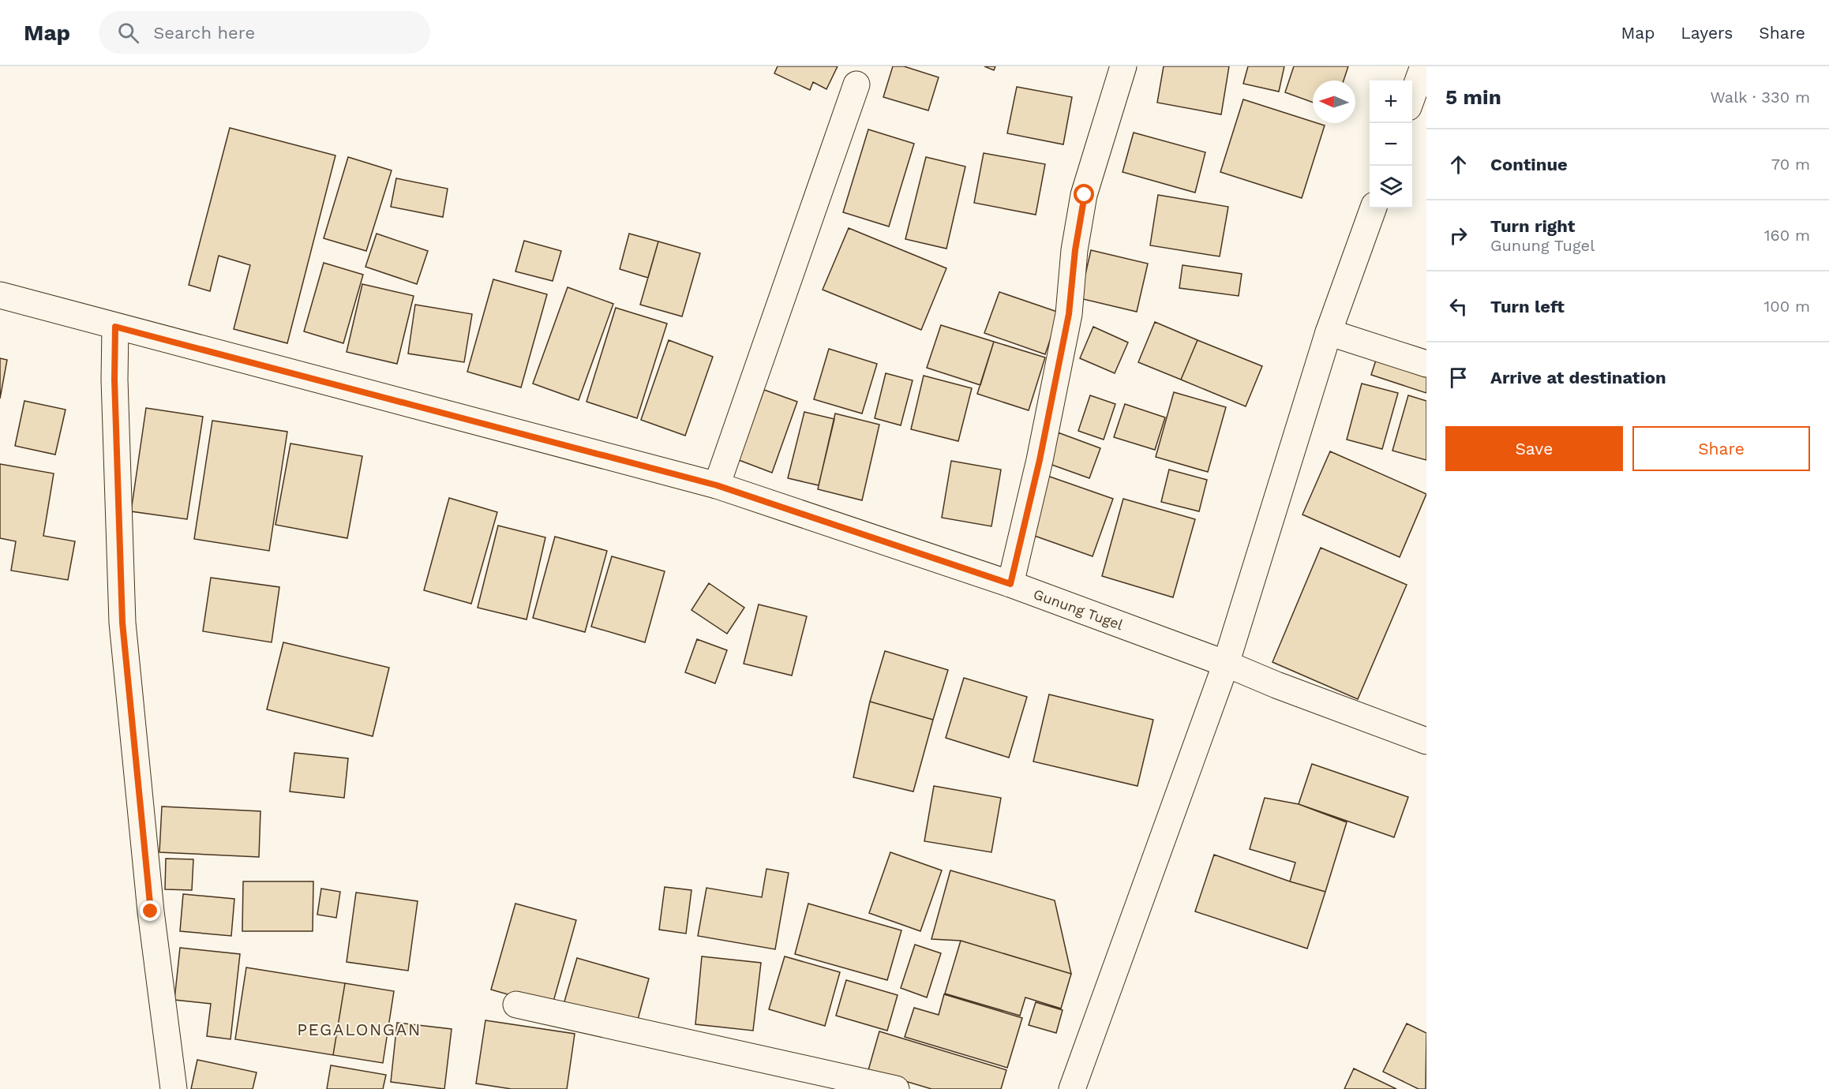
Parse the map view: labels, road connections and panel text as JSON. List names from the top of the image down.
{
  "streets": {
    "street": ["Gunung Tugel"]
  },
  "districts": ["PEGALONGAN"],
  "north": "left",
  "page": {
    "header": "Map",
    "search": "Search here",
    "nav": ["Map", "Layers", "Share"],
    "heading": ["5 min", "Walk · 330 m"],
    "map_buttons": ["+", "−"],
    "list": [
      ["Continue", "70 m"],
      ["Turn right", "Gunung Tugel", "160 m"],
      ["Turn left", "100 m"],
      "Arrive at destination"
    ],
    "buttons": ["Save", "Share"]
  }
}
